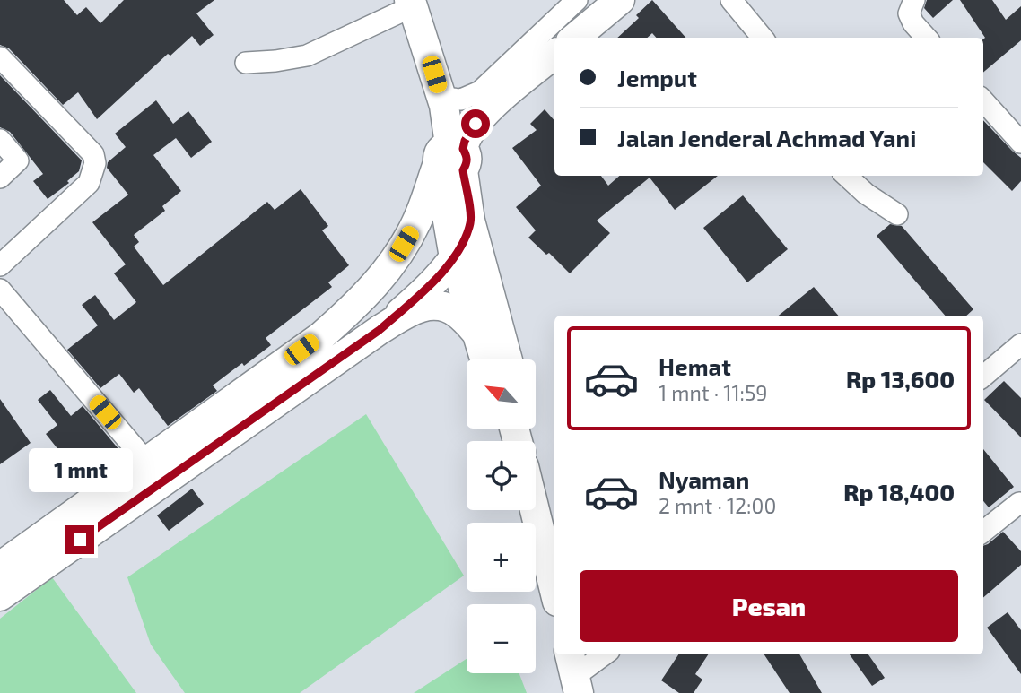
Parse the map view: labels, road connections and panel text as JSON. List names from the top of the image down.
{
  "north": "top left",
  "page": {
    "banner": ["Jemput", "Jalan Jenderal Achmad Yani"],
    "list": [
      {
        "name": "Hemat",
        "note": "1 mnt · 11:59",
        "value": "Rp 13,600"
      },
      {
        "name": "Nyaman",
        "note": "2 mnt · 12:00",
        "value": "Rp 18,400"
      }
    ],
    "map_buttons": ["+", "−"],
    "bubble": "1 mnt",
    "buttons": "Pesan"
  }
}
